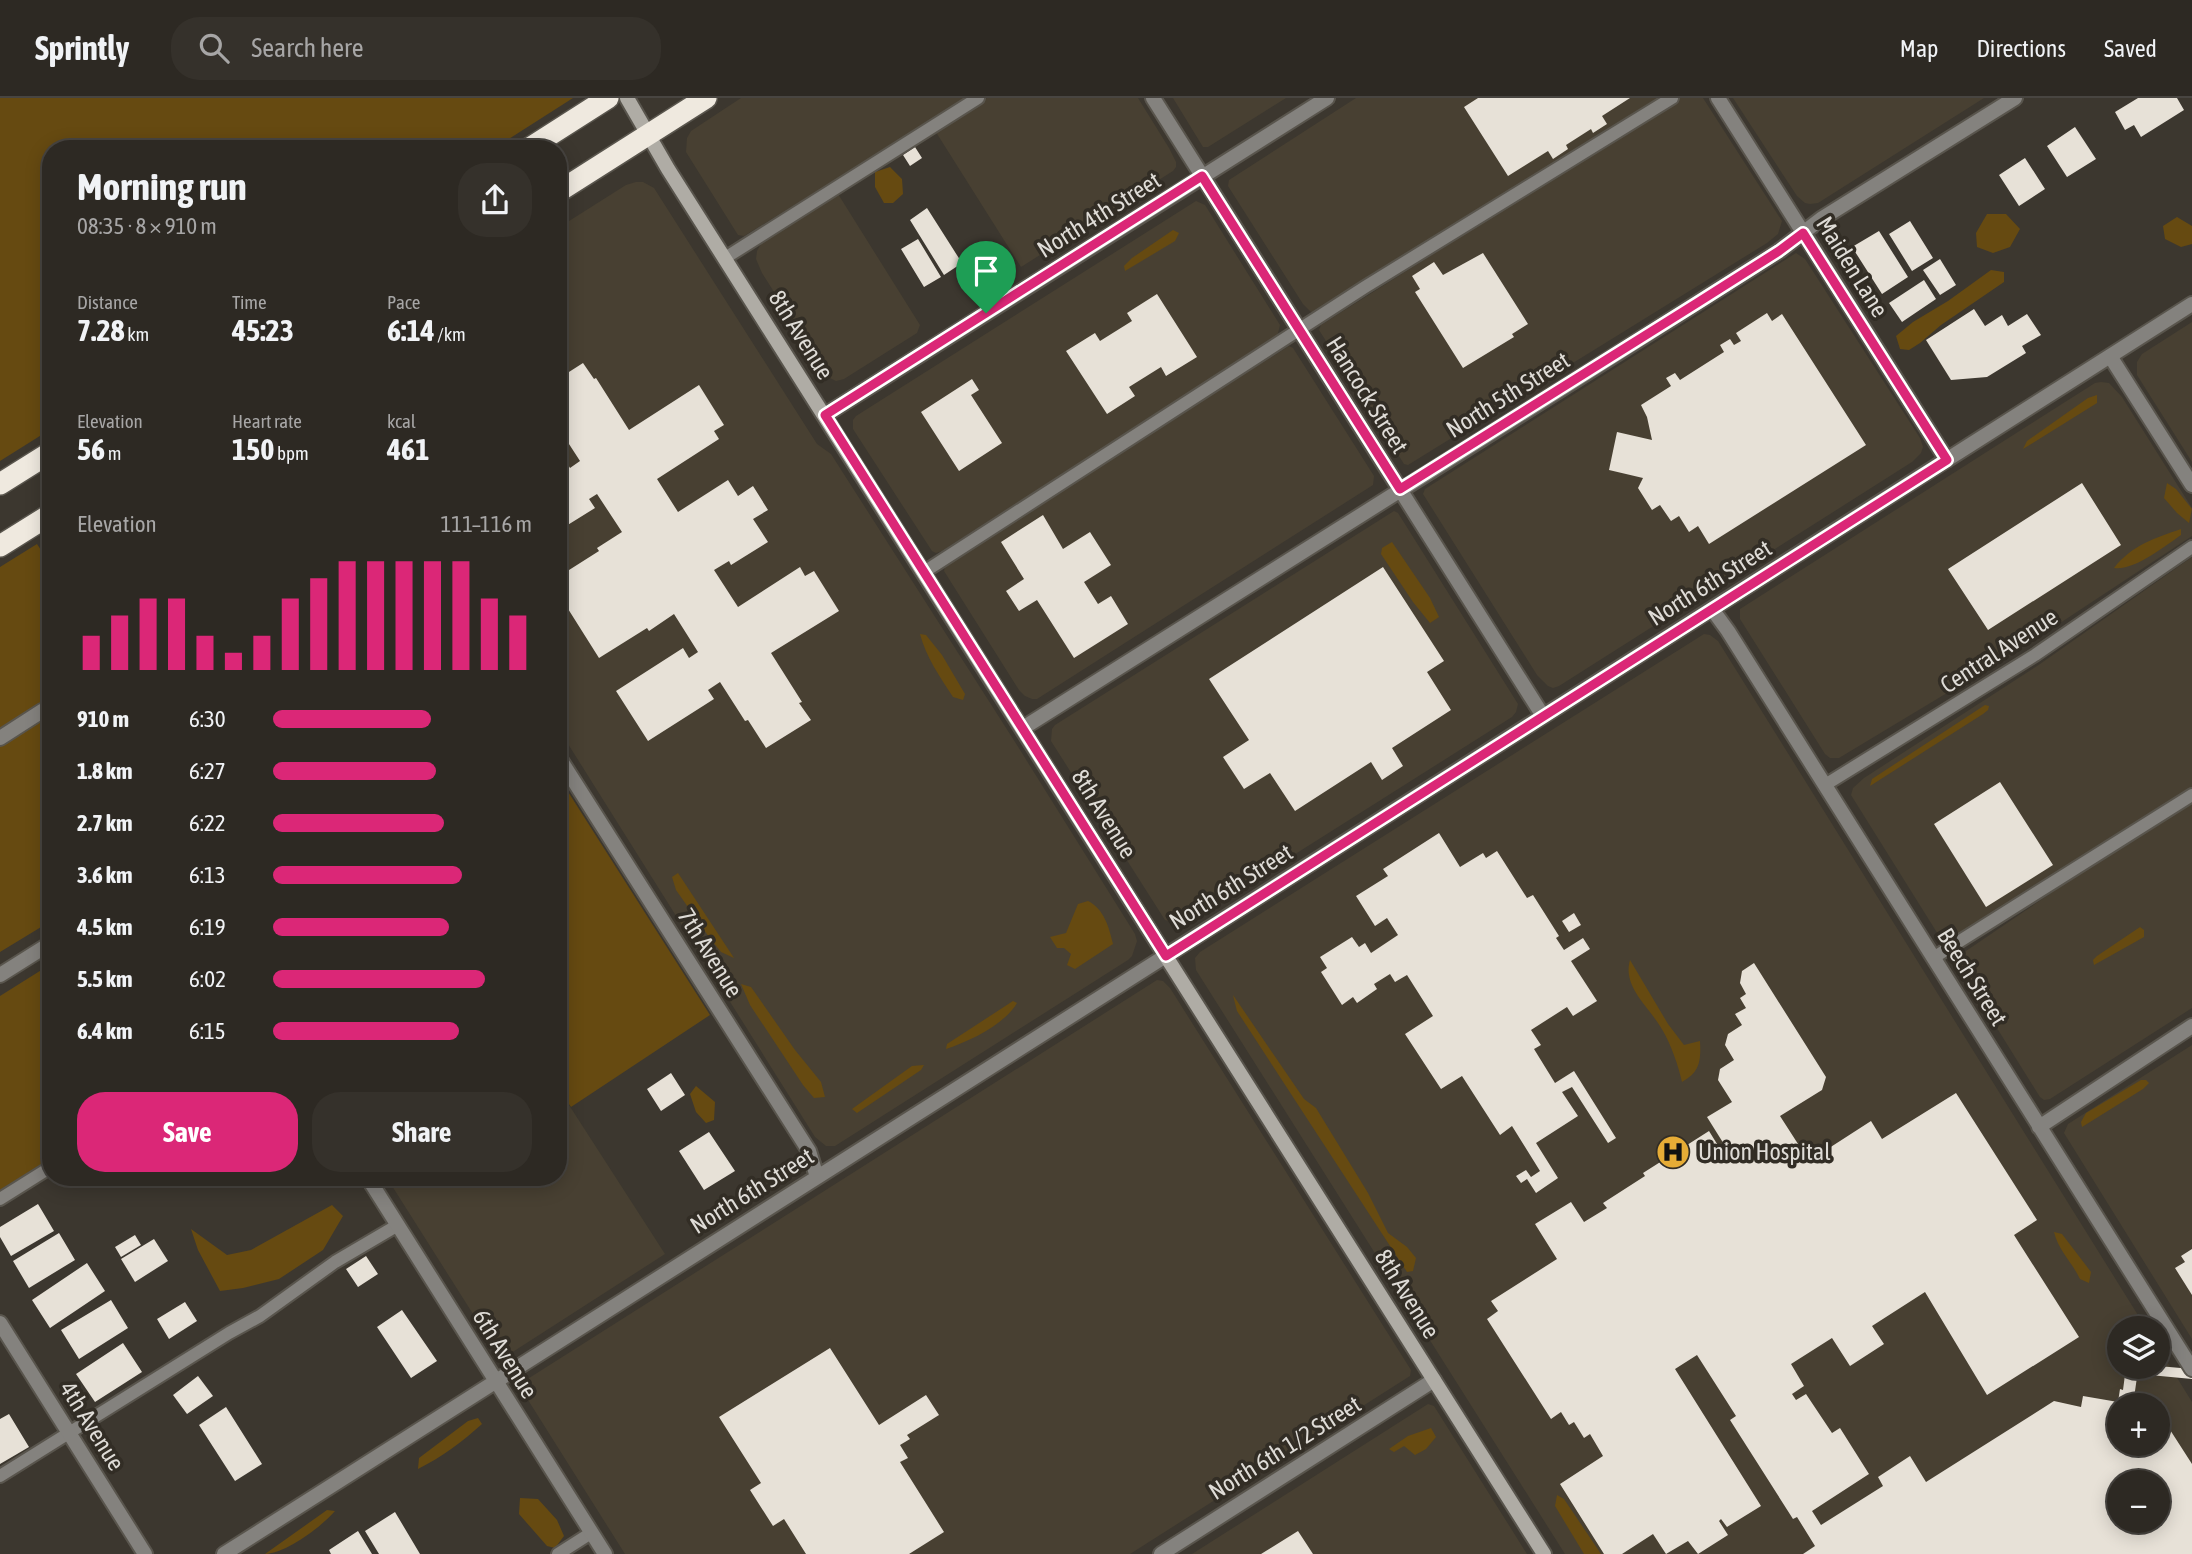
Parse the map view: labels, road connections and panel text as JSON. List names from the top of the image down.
{
  "streets": {
    "street": [
      "North 4th Street",
      "Maiden Lane",
      "8th Avenue",
      "Hancock Street",
      "North 5th Street",
      "North 6th Street",
      "7th Avenue",
      "Beech Street",
      "6th Avenue",
      "4th Avenue",
      "North 6th 1/2 Street"
    ],
    "lane": ["Central Avenue"]
  },
  "crossings": [
    ["North 4th Street", "8th Avenue"],
    ["North 4th Street", "Hancock Street"],
    ["Maiden Lane", "North 5th Street"],
    ["Maiden Lane", "North 6th Street"],
    ["8th Avenue", "North 5th Street"],
    ["8th Avenue", "North 6th Street"],
    ["8th Avenue", "North 6th 1/2 Street"],
    ["Hancock Street", "North 5th Street"],
    ["Hancock Street", "North 6th Street"],
    ["North 6th Street", "7th Avenue"],
    ["North 6th Street", "Beech Street"],
    ["North 6th Street", "6th Avenue"],
    ["Central Avenue", "Beech Street"]
  ],
  "places": {
    "hospital": ["Union Hospital"]
  },
  "page": {
    "header": "Sprintly",
    "search": "Search here",
    "nav": ["Map", "Directions", "Saved"],
    "heading": ["Morning run", "08:35 · 8 × 910 m"],
    "stats": [
      ["Distance", "7.28 km"],
      ["Time", "45:23"],
      ["Pace", "6:14 /km"],
      ["Elevation", "56 m"],
      ["Heart rate", "150 bpm"],
      ["kcal", "461"]
    ],
    "chart": ["Elevation", "111–116 m"],
    "list": [
      {
        "name": "910 m",
        "note": "6:30"
      },
      {
        "name": "1.8 km",
        "note": "6:27"
      },
      {
        "name": "2.7 km",
        "note": "6:22"
      },
      {
        "name": "3.6 km",
        "note": "6:13"
      },
      {
        "name": "4.5 km",
        "note": "6:19"
      },
      {
        "name": "5.5 km",
        "note": "6:02"
      },
      {
        "name": "6.4 km",
        "note": "6:15"
      }
    ],
    "buttons": ["Save", "Share"],
    "map_buttons": ["+", "−"]
  }
}
